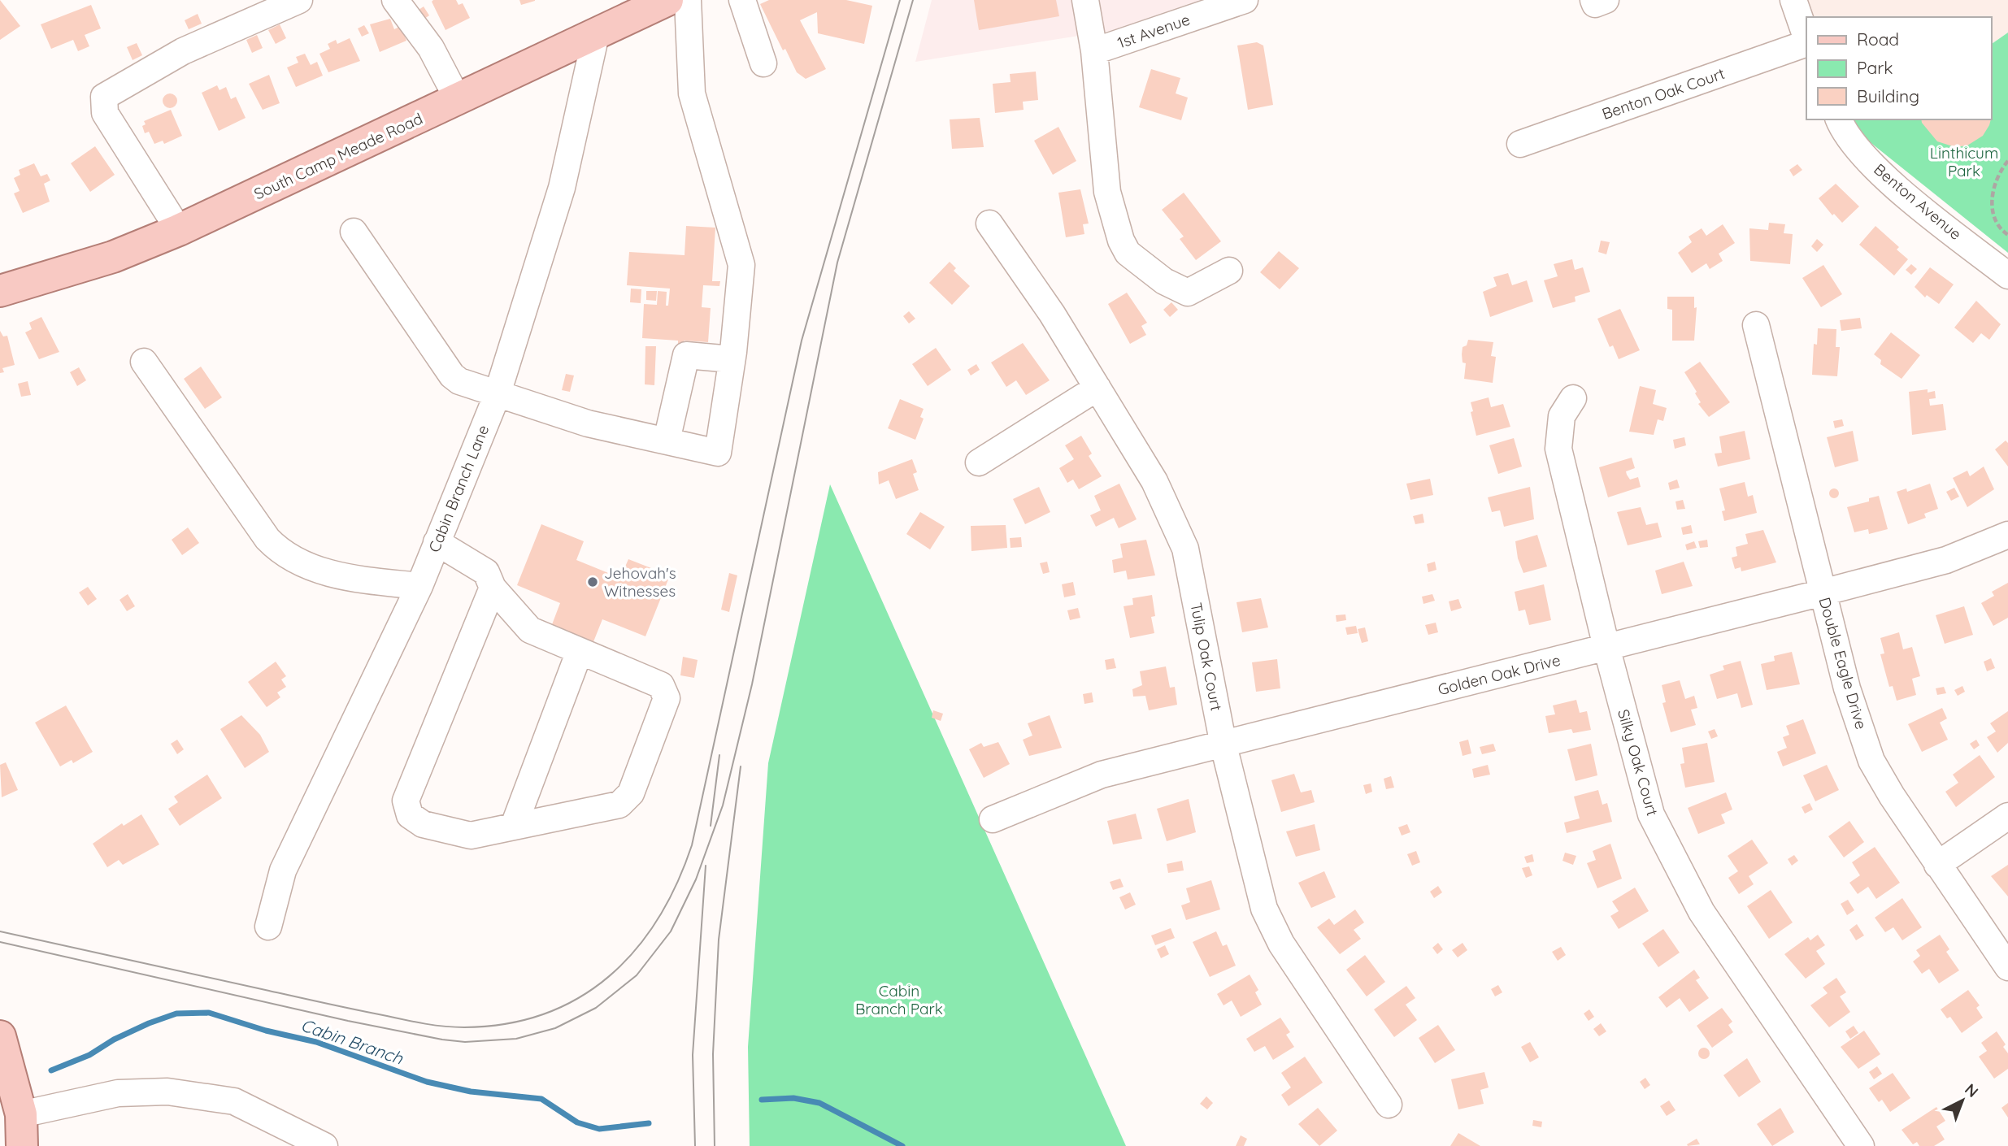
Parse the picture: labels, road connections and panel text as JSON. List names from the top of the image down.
{
  "streets": {
    "main road": ["South Camp Meade Road"],
    "street": [
      "1st Avenue",
      "Benton Oak Court",
      "Benton Avenue",
      "Cabin Branch Lane",
      "Tulip Oak Court",
      "Double Eagle Drive",
      "Golden Oak Drive",
      "Silky Oak Court"
    ]
  },
  "crossings": [
    ["South Camp Meade Road", "Cabin Branch Lane"],
    ["Tulip Oak Court", "Golden Oak Drive"],
    ["Double Eagle Drive", "Golden Oak Drive"],
    ["Golden Oak Drive", "Silky Oak Court"]
  ],
  "water": ["Cabin Branch"],
  "parks": ["Linthicum Park", "Cabin Branch Park"],
  "places": ["Jehovah's Witnesses"],
  "legend": ["Road", "Park", "Building"],
  "north": "top right"
}
